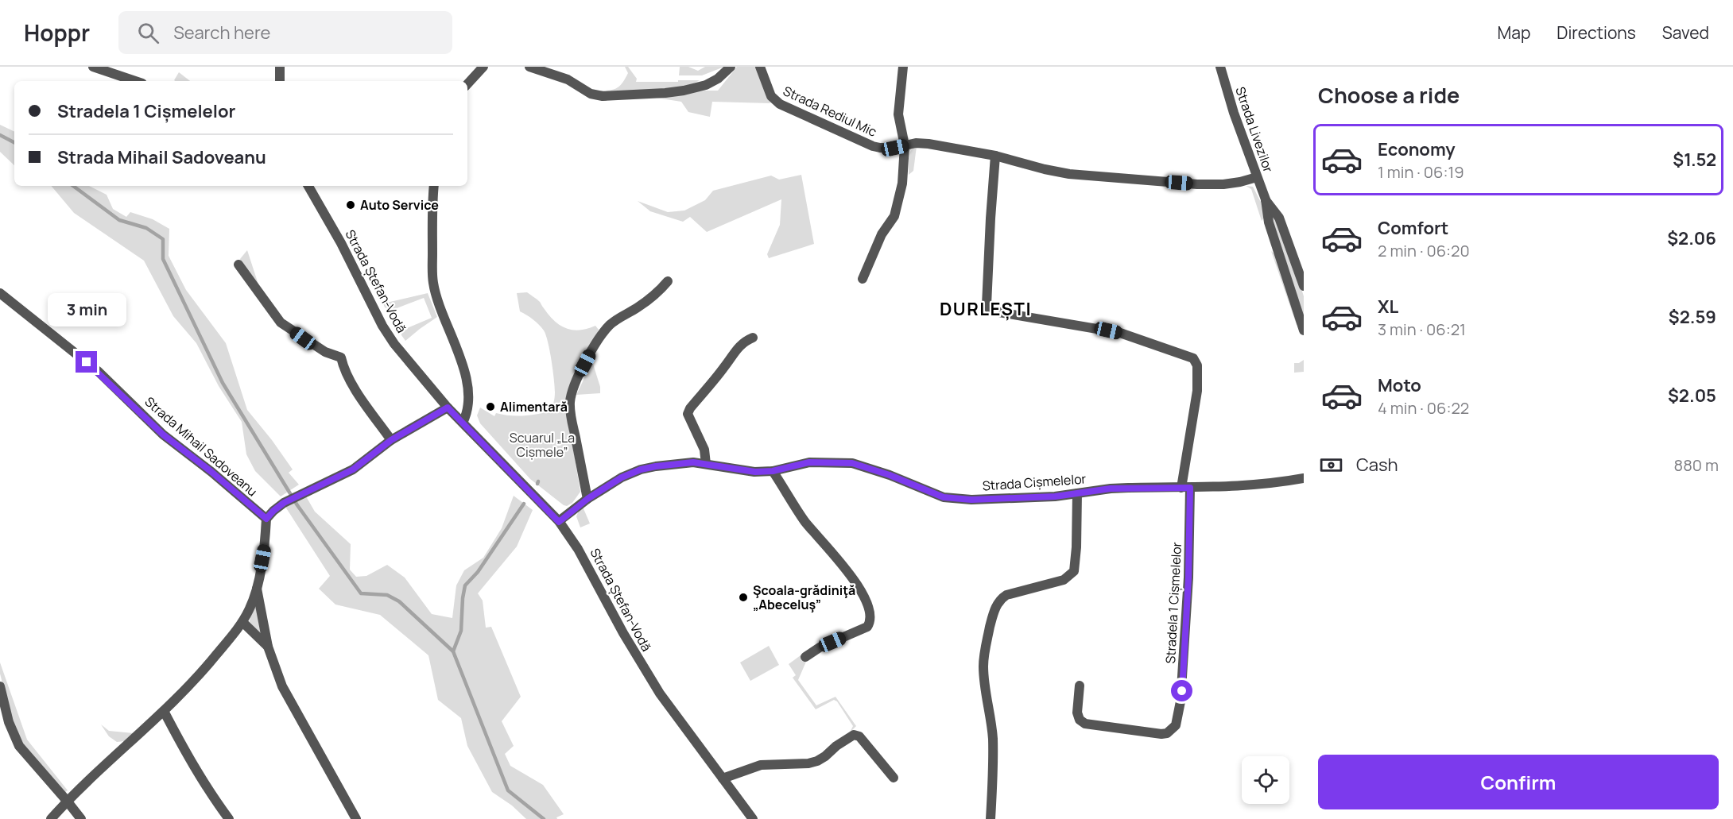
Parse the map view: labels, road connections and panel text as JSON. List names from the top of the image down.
{
  "streets": {
    "street": [
      "Strada Rediul Mic",
      "Strada Livezilor",
      "Strada Ștefan-Vodă",
      "Strada Mihail Sadoveanu",
      "Strada Cișmelelor",
      "Stradela 1 Cișmelelor"
    ]
  },
  "crossings": [
    ["Strada Rediul Mic", "Strada Livezilor"],
    ["Strada Rediul Mic", "Stradela 1 Cișmelelor"],
    ["Strada Ștefan-Vodă", "Strada Cișmelelor"],
    ["Strada Cișmelelor", "Stradela 1 Cișmelelor"]
  ],
  "districts": ["DURLEȘTI"],
  "parks": ["Scuarul „La Cișmele”"],
  "places": ["Auto Service", "Alimentară", "Şcoala-grădiniţă „Abeceluş”"],
  "page": {
    "header": "Hoppr",
    "search": "Search here",
    "nav": ["Map", "Directions", "Saved"],
    "heading": "Choose a ride",
    "banner": ["Stradela 1 Cișmelelor", "Strada Mihail Sadoveanu"],
    "list": [
      {
        "name": "Economy",
        "note": "1 min · 06:19",
        "value": "$1.52"
      },
      {
        "name": "Comfort",
        "note": "2 min · 06:20",
        "value": "$2.06"
      },
      {
        "name": "XL",
        "note": "3 min · 06:21",
        "value": "$2.59"
      },
      {
        "name": "Moto",
        "note": "4 min · 06:22",
        "value": "$2.05"
      }
    ],
    "bubble": "3 min",
    "pay": ["Cash", "880 m"],
    "buttons": "Confirm"
  }
}
